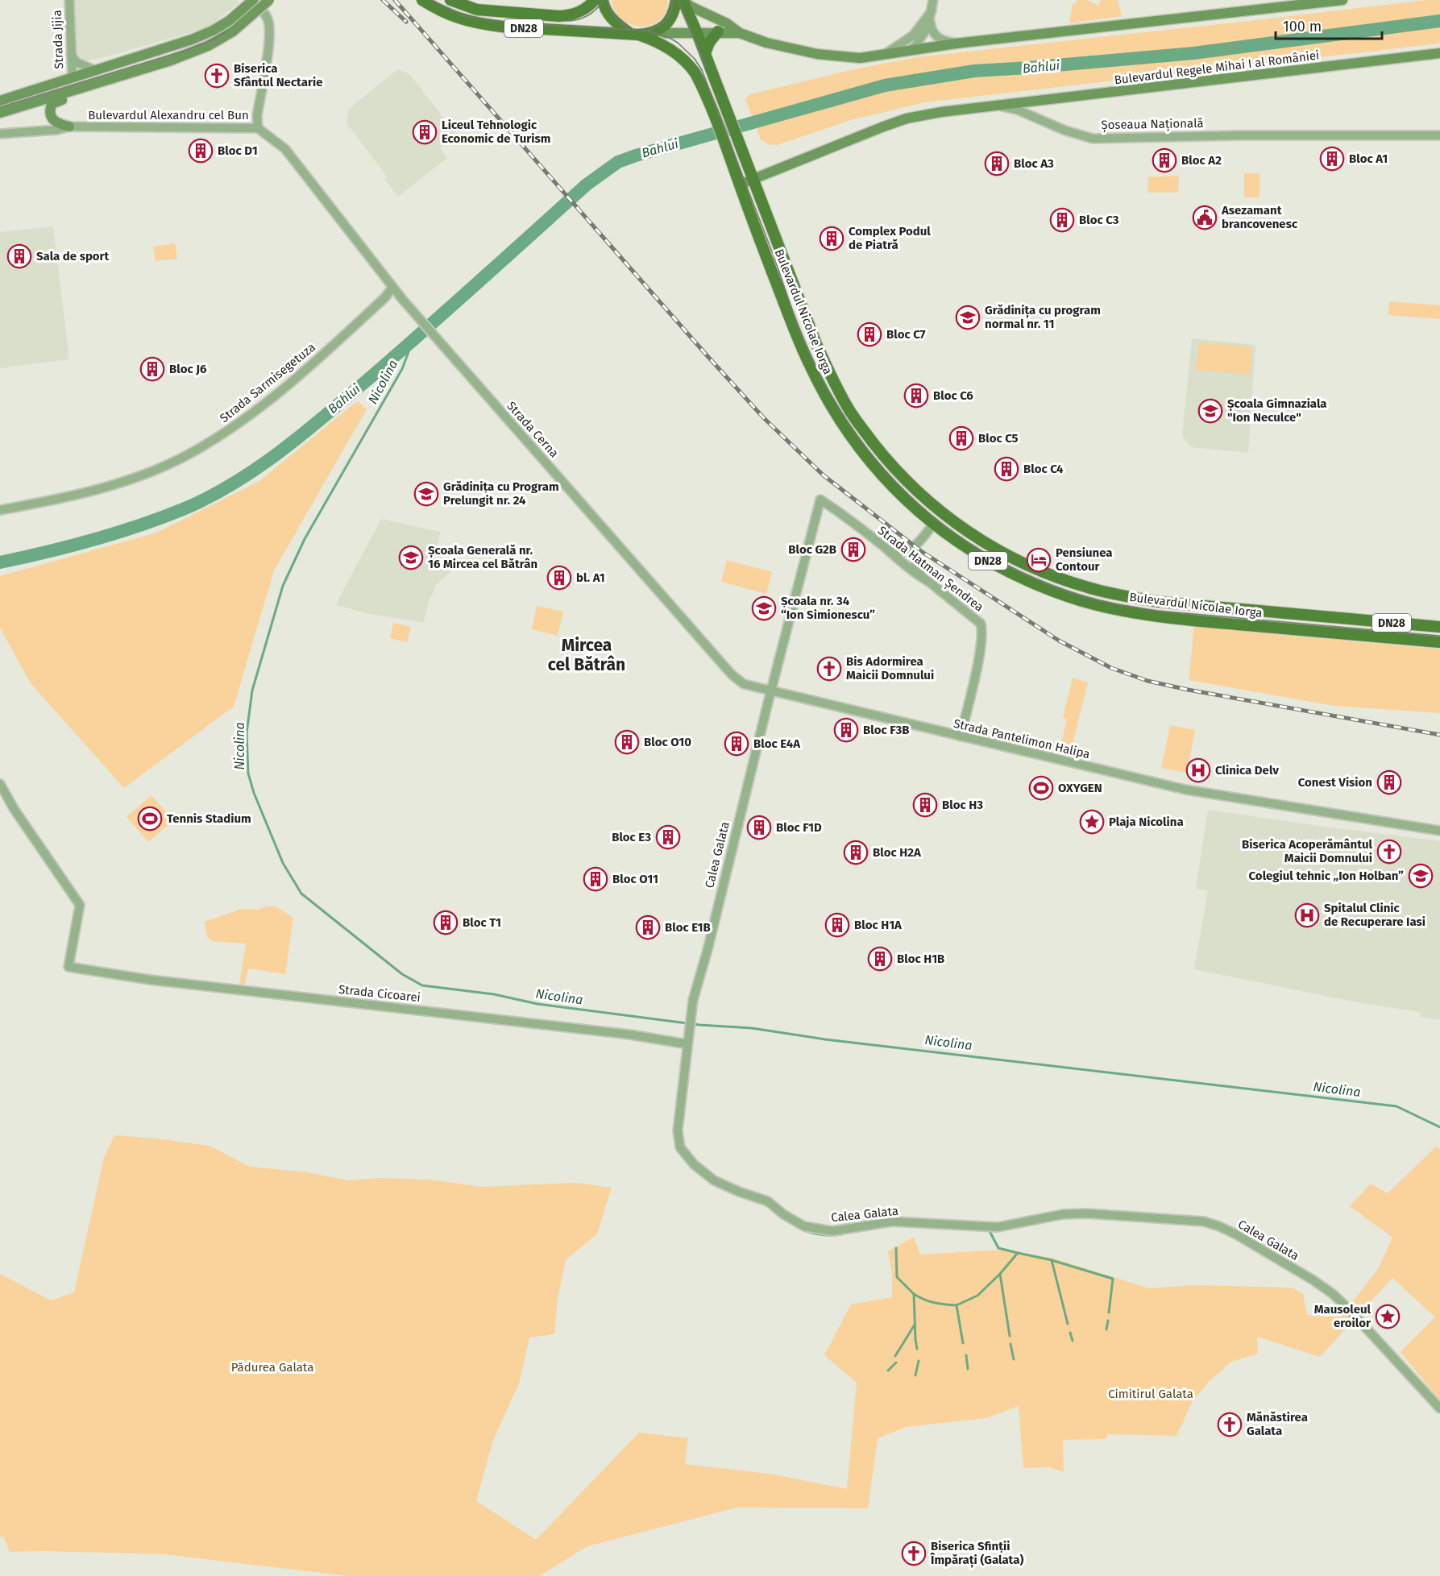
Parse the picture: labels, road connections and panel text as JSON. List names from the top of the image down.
{
  "streets": {
    "main road": [
      "DN28",
      "Bulevardul Regele Mihai I al României",
      "Șoseaua Națională",
      "Bulevardul Nicolae Iorga"
    ],
    "street": [
      "Strada Jijia",
      "Bulevardul Alexandru cel Bun",
      "Strada Sarmisegetuza",
      "Strada Cerna",
      "Strada Hatman Șendrea",
      "Strada Pantelimon Halipa",
      "Calea Galata",
      "Strada Cicoarei"
    ]
  },
  "crossings": [
    ["DN28", "Bulevardul Nicolae Iorga"],
    ["Bulevardul Regele Mihai I al României", "Șoseaua Națională"],
    ["Bulevardul Alexandru cel Bun", "Strada Sarmisegetuza"],
    ["Bulevardul Alexandru cel Bun", "Strada Cerna"],
    ["Șoseaua Națională", "Bulevardul Nicolae Iorga"],
    ["Strada Cerna", "Strada Pantelimon Halipa"],
    ["Strada Hatman Șendrea", "Strada Pantelimon Halipa"],
    ["Strada Hatman Șendrea", "Calea Galata"],
    ["Strada Pantelimon Halipa", "Calea Galata"],
    ["Calea Galata", "Strada Cicoarei"]
  ],
  "districts": ["Mircea cel Bătrân"],
  "water": ["Bahlui", "Nicolina"],
  "parks": ["Pădurea Galata", "Cimitirul Galata"],
  "places": {
    "church": [
      "Biserica Sfântul Nectarie",
      "Bis Adormirea Maicii Domnului",
      "Biserica Acoperământul Maicii Domnului",
      "Mănăstirea Galata",
      "Biserica Sfinții Împărați (Galata)"
    ],
    "building": [
      "Liceul Tehnologic Economic de Turism",
      "Bloc D1",
      "Bloc A1",
      "Bloc A2",
      "Bloc A3",
      "Bloc C3",
      "Complex Podul de Piatră",
      "Sala de sport",
      "Bloc C7",
      "Bloc J6",
      "Bloc C6",
      "Bloc C5",
      "Bloc C4",
      "Bloc G2B",
      "bl. A1",
      "Bloc F3B",
      "Bloc O10",
      "Bloc E4A",
      "Conest Vision",
      "Bloc H3",
      "Bloc F1D",
      "Bloc E3",
      "Bloc H2A",
      "Bloc O11",
      "Bloc T1",
      "Bloc H1A",
      "Bloc E1B",
      "Bloc H1B"
    ],
    "public building": ["Asezamant brancovenesc"],
    "school or university": [
      "Grădinița cu program normal nr. 11",
      "Școala Gimnaziala \"Ion Neculce\"",
      "Grădinița cu Program Prelungit nr. 24",
      "Școala Generală nr. 16 Mircea cel Bătrân",
      "Școala nr. 34 “Ion Simionescu”",
      "Colegiul tehnic „Ion Holban”"
    ],
    "hotel": ["Pensiunea Contour"],
    "hospital": ["Clinica Delv", "Spitalul Clinic de Recuperare Iasi"],
    "sports": ["OXYGEN", "Tennis Stadium"],
    "place": ["Plaja Nicolina", "Mausoleul eroilor"]
  },
  "scale_bar": "100 m"
}
